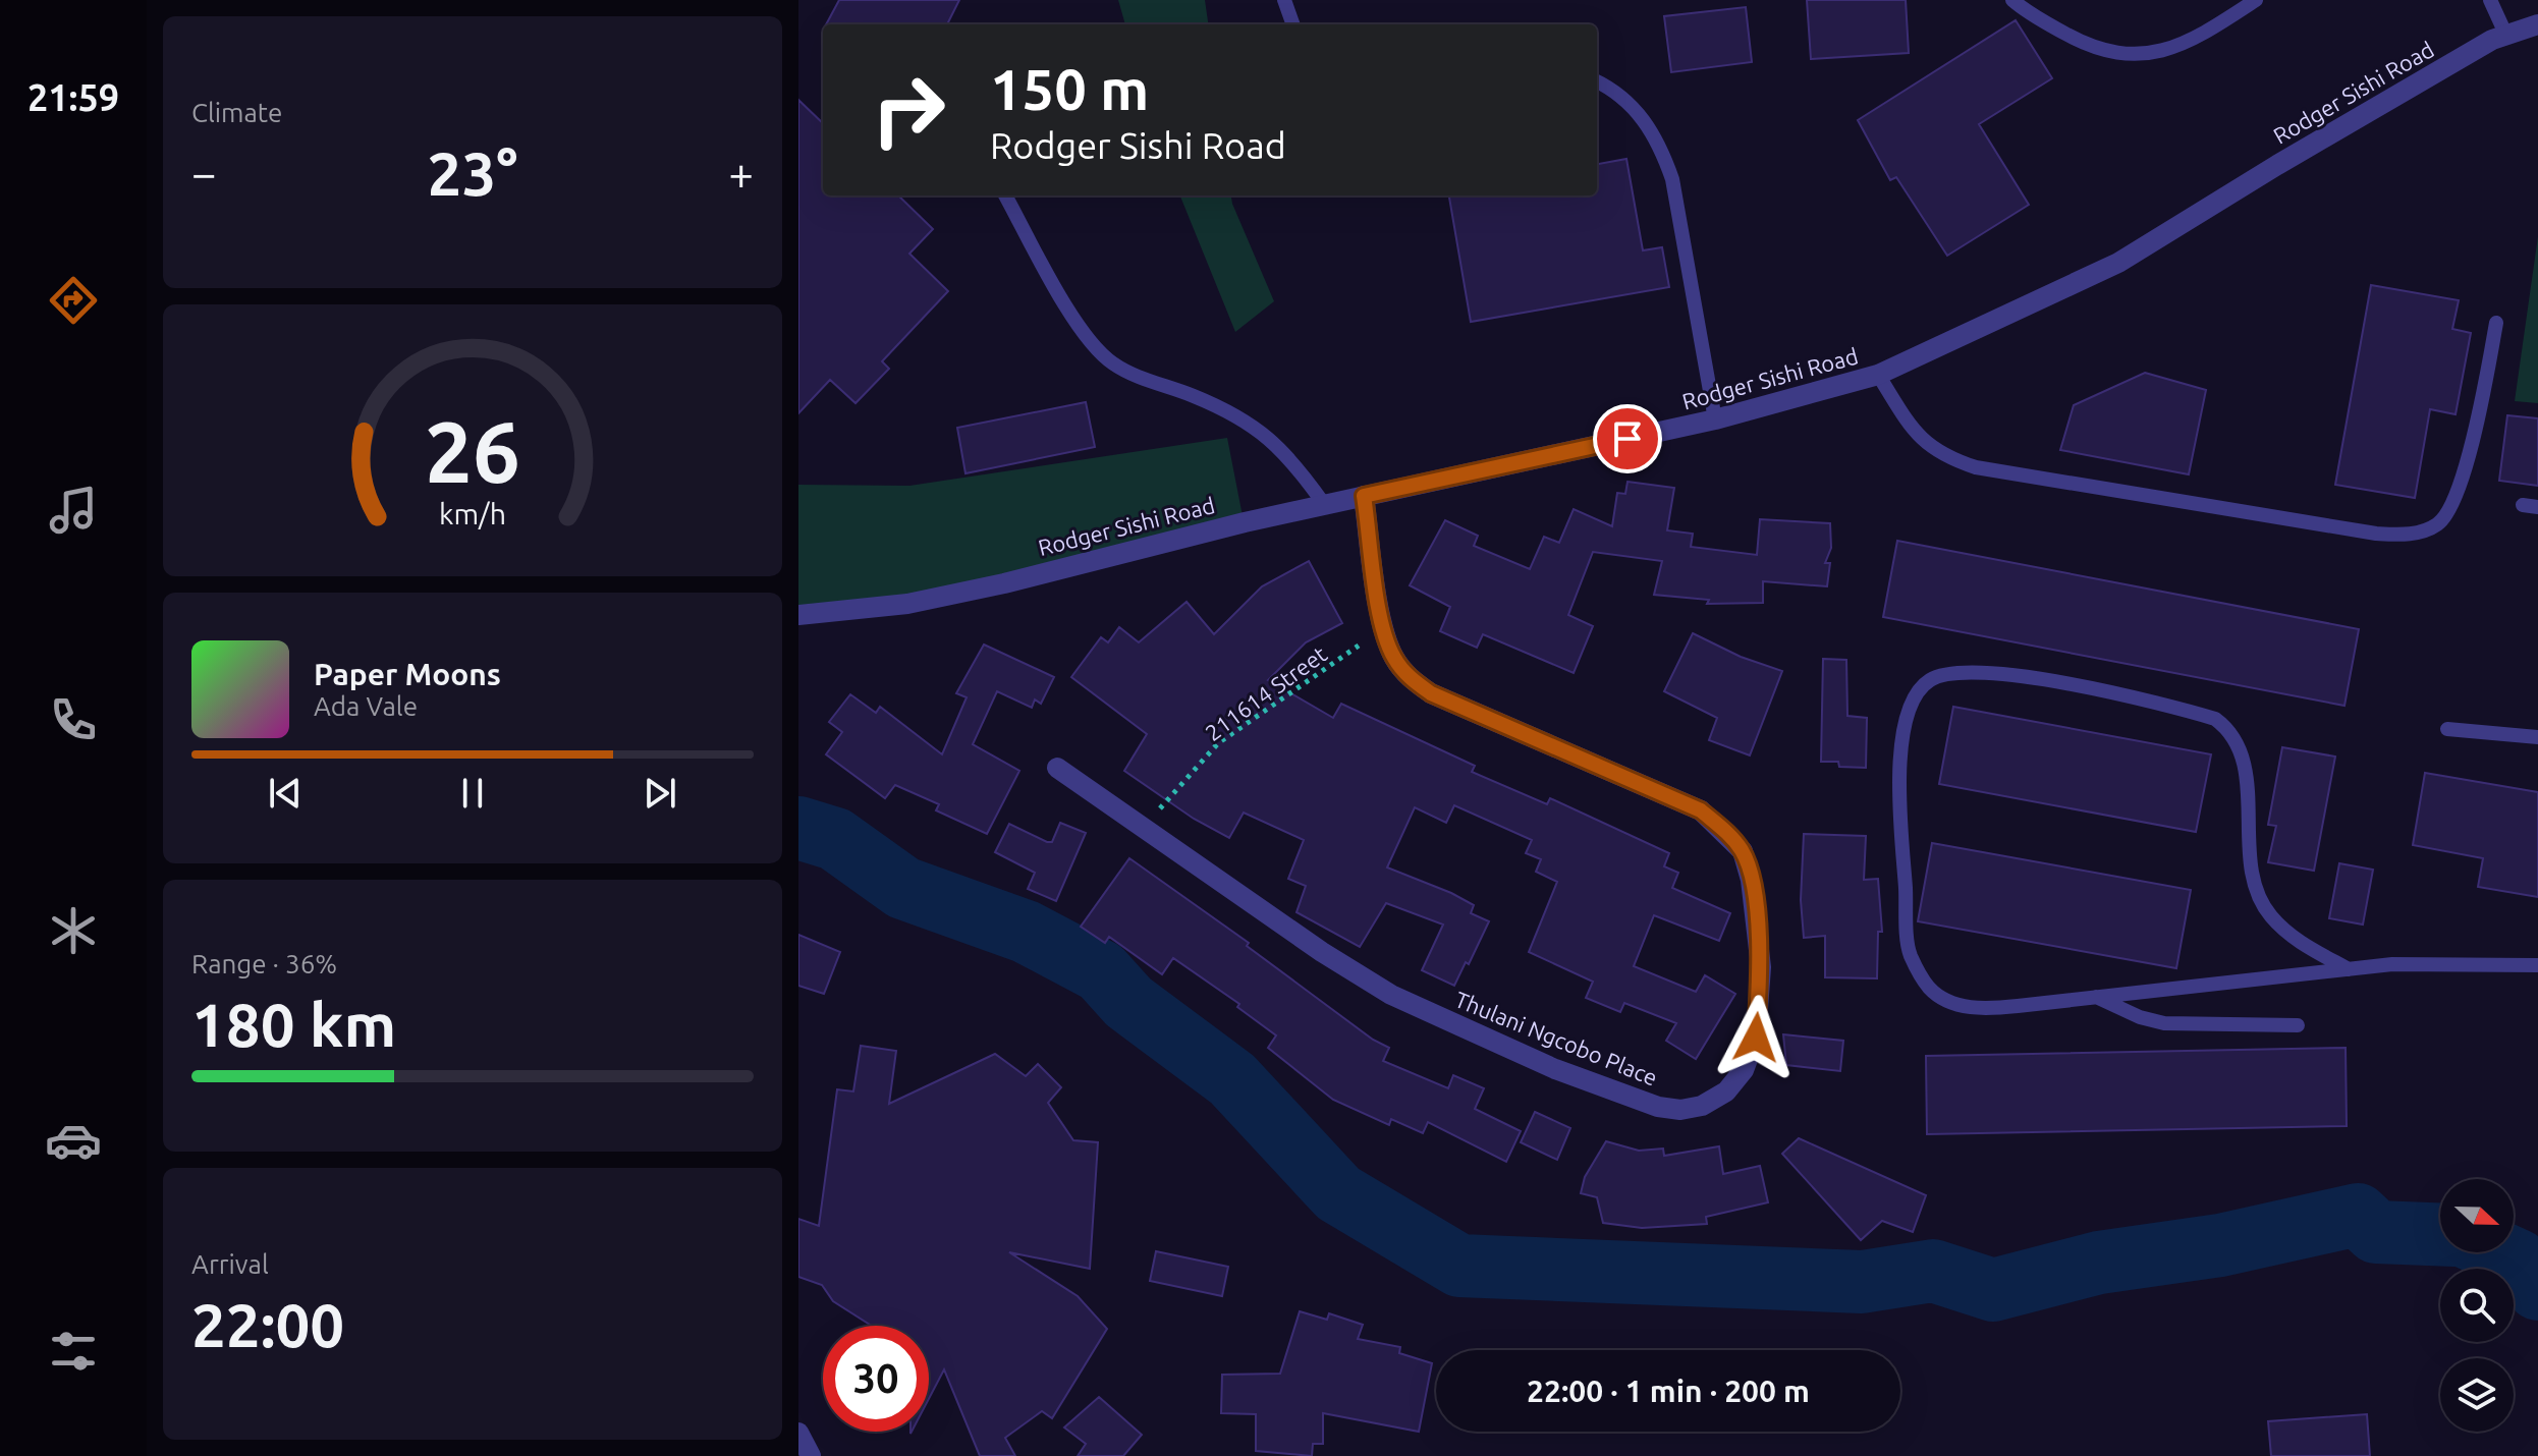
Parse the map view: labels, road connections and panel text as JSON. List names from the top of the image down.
{
  "streets": {
    "street": ["Rodger Sishi Road", "Thulani Ngcobo Place"],
    "path": ["211614 Street"]
  },
  "crossings": [
    ["Rodger Sishi Road", "Thulani Ngcobo Place"],
    ["211614 Street", "Thulani Ngcobo Place"]
  ],
  "north": "right",
  "page": {
    "tabs": "21:59",
    "tile": [
      "Climate",
      ["Range · 36%", "180 km"],
      ["Arrival", "22:00"]
    ],
    "turn": ["150 m", "Rodger Sishi Road"],
    "heat": ["−", "23°", "+"],
    "song": ["Paper Moons", "Ada Vale"],
    "limit": "30",
    "trip": "22:00 · 1 min · 200 m",
    "gauge": ["26", "km/h"]
  }
}
